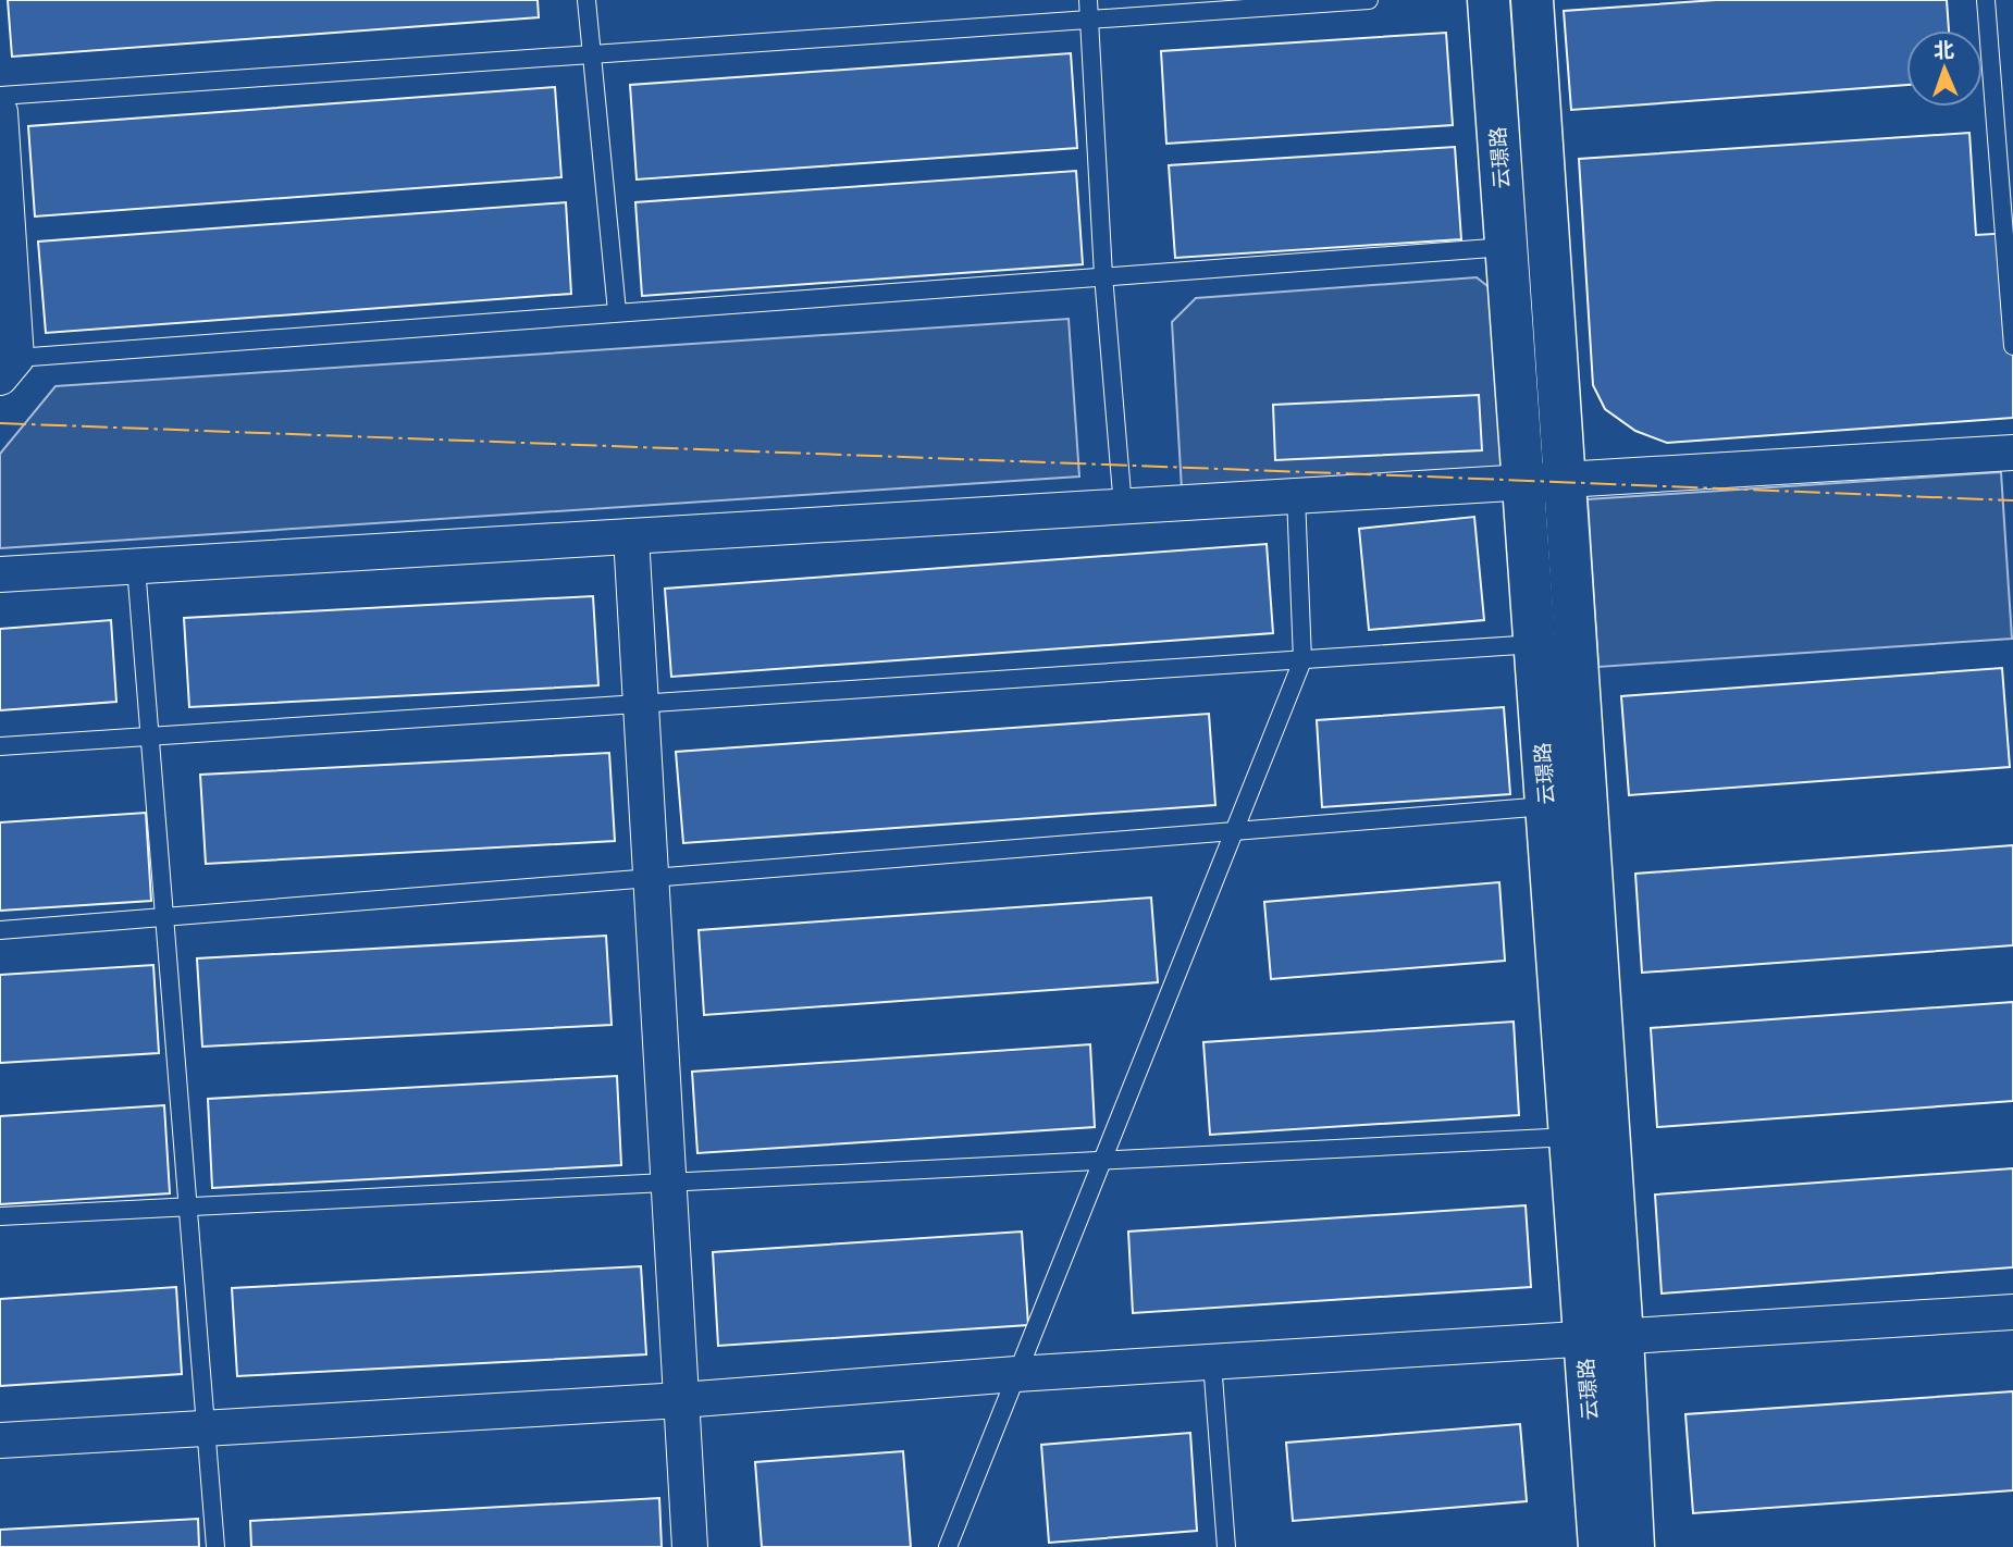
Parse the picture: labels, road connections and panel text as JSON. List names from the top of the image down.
{
  "streets": {
    "street": ["云璟路"]
  },
  "north": "top"
}
